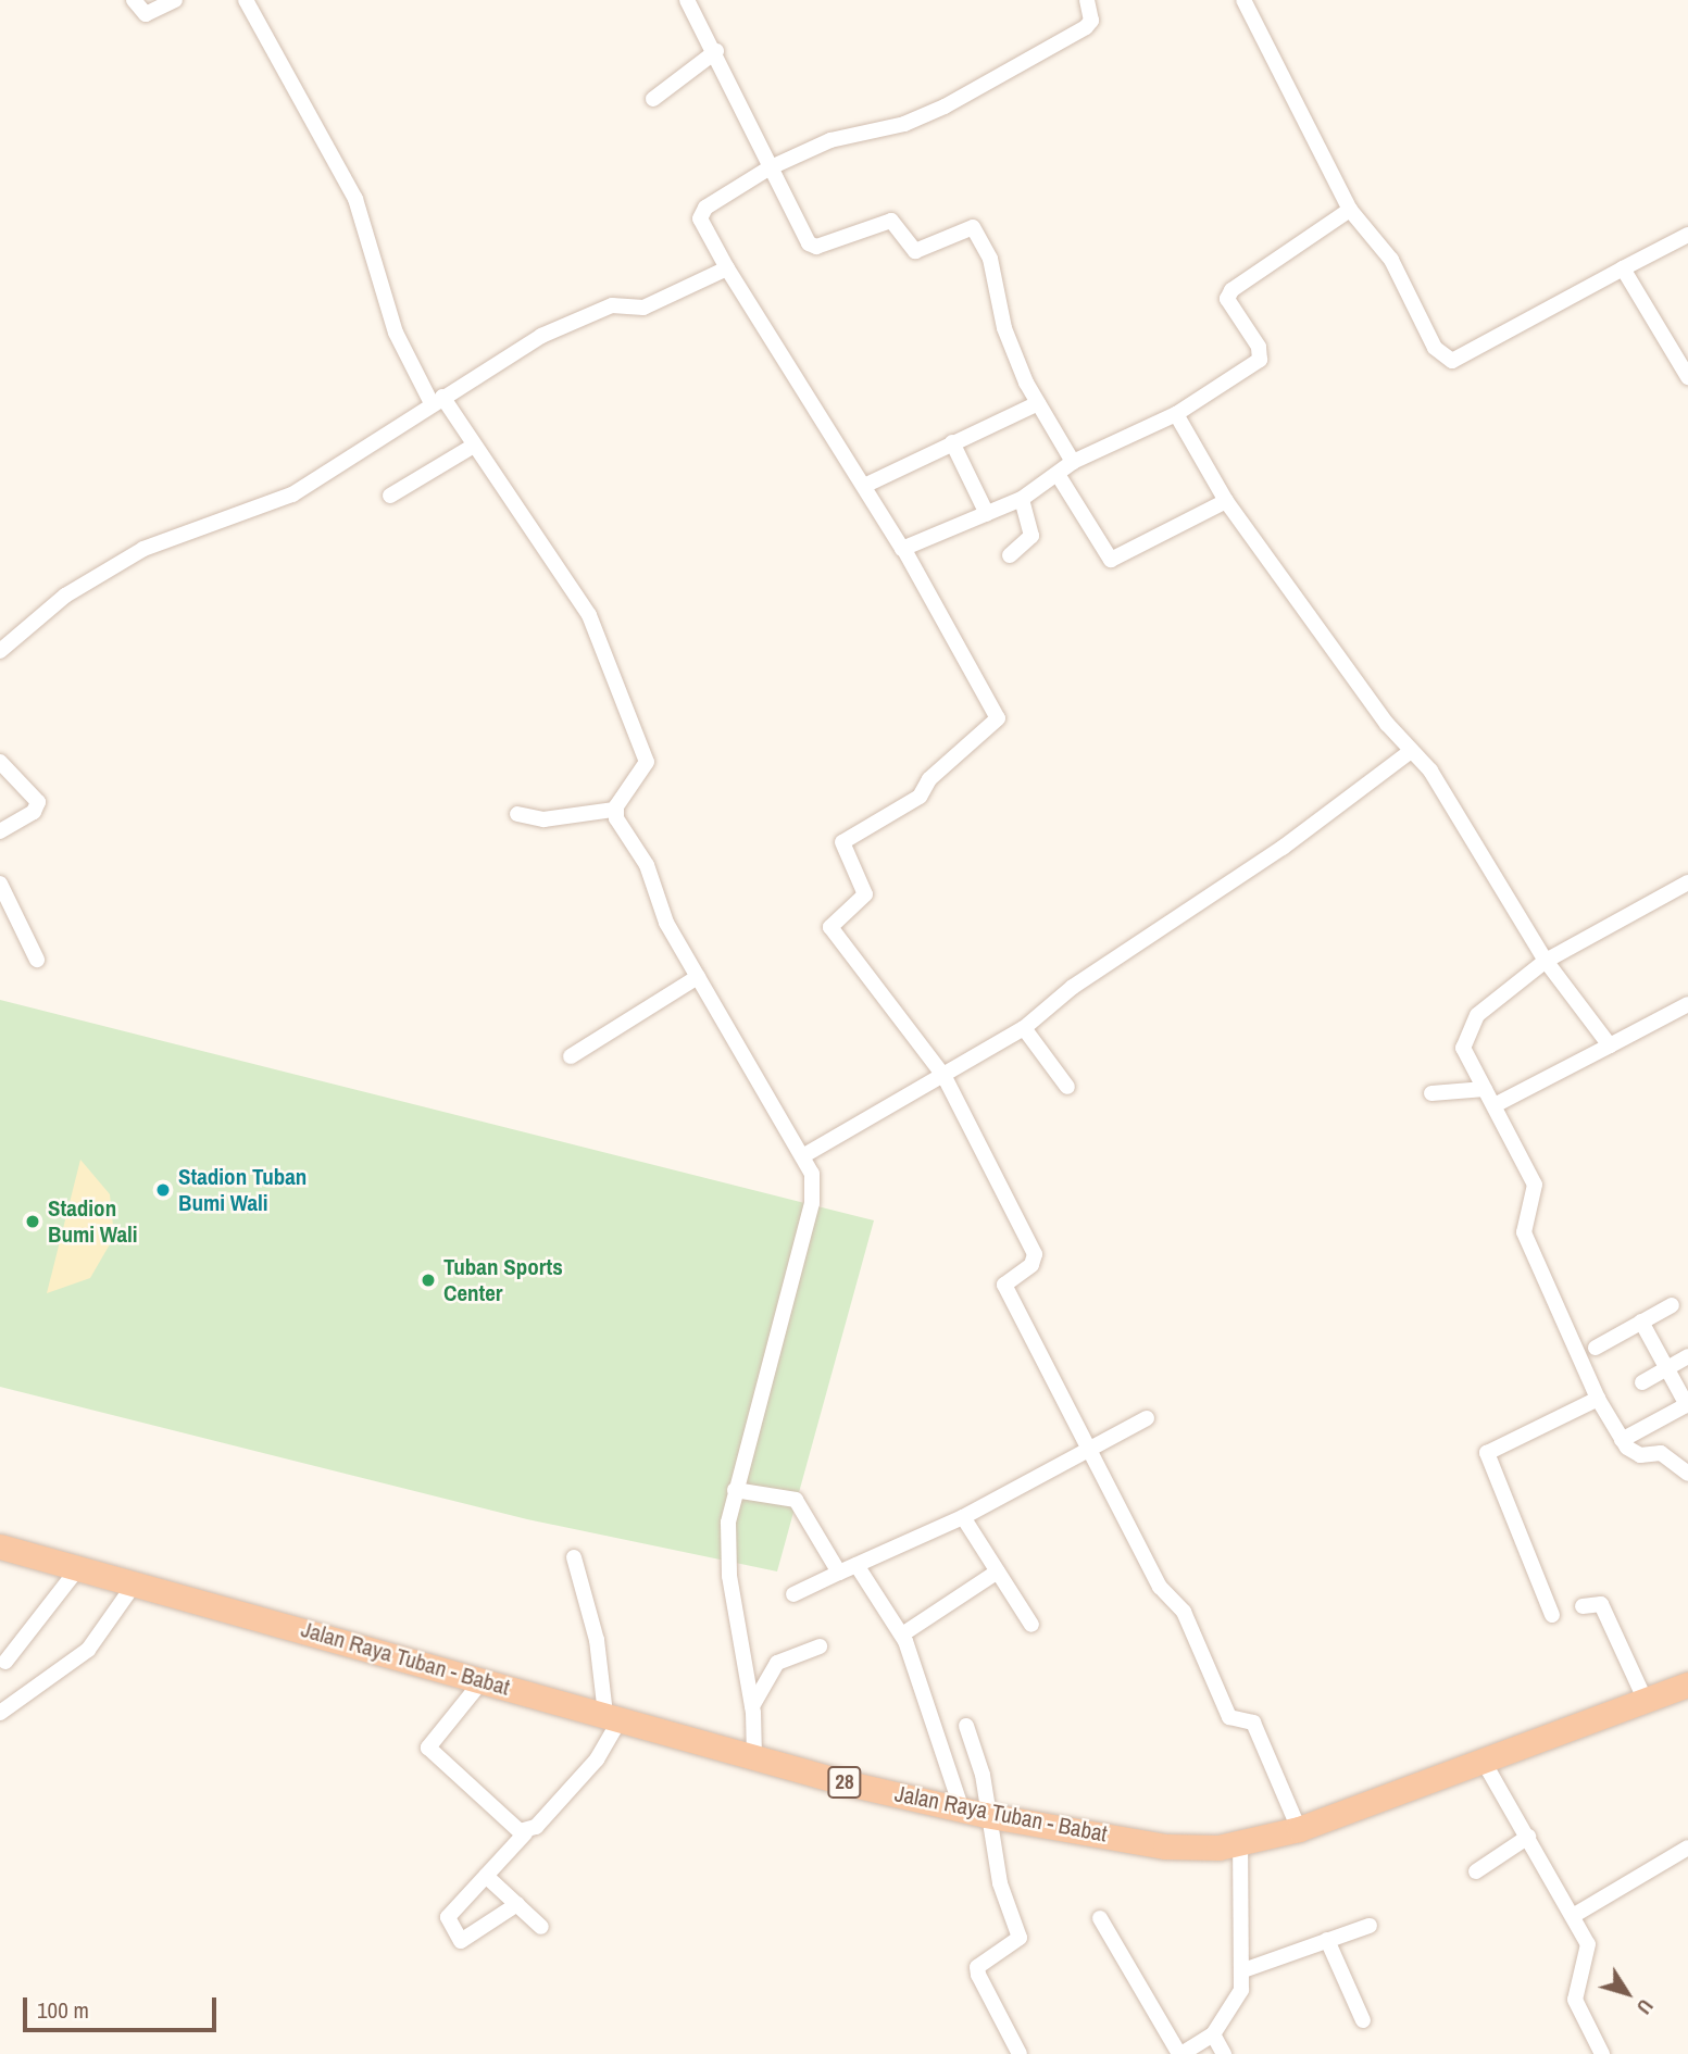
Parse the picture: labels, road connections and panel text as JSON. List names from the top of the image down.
{
  "streets": {
    "highway": ["Jalan Raya Tuban - Babat", "28"]
  },
  "places": ["Stadion Tuban Bumi Wali", "Stadion Bumi Wali", "Tuban Sports Center"],
  "scale_bar": "100 m",
  "north": "bottom right"
}
